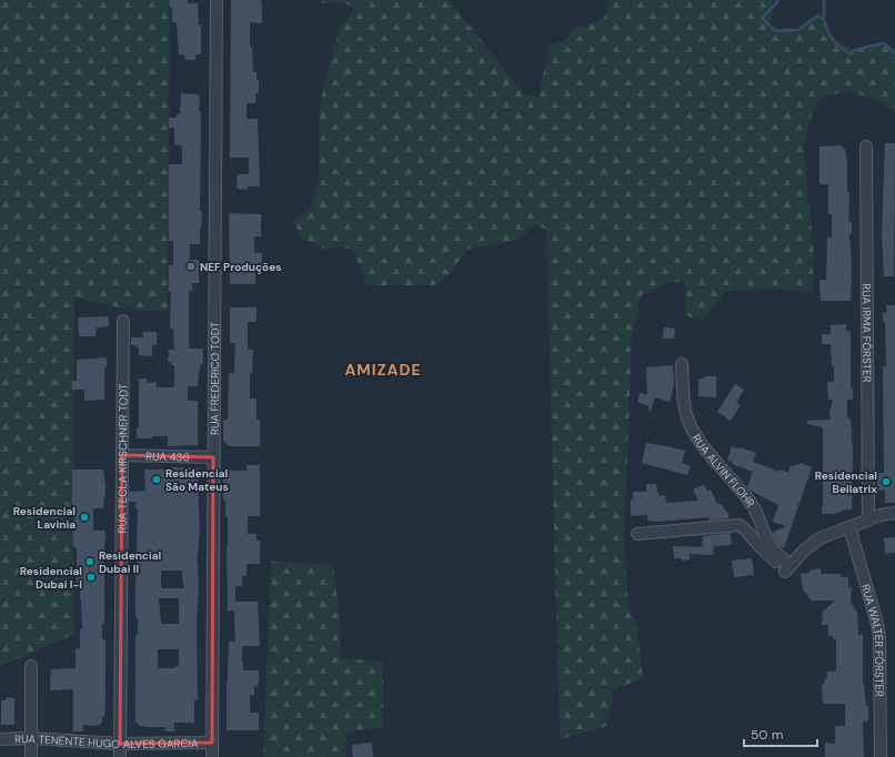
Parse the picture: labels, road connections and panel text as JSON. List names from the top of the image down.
{
  "streets": {
    "street": [
      "RUA IRMA FÖRSTER",
      "RUA FREDERICO TODT",
      "RUA 436",
      "RUA TECLA KIRSCHNER TODT",
      "RUA ALVIN FLOHR",
      "RUA WALTER FÖRSTER",
      "RUA TENENTE HUGO ALVES GARCIA"
    ]
  },
  "crossings": [
    ["RUA FREDERICO TODT", "RUA 436"],
    ["RUA FREDERICO TODT", "RUA TENENTE HUGO ALVES GARCIA"],
    ["RUA 436", "RUA TECLA KIRSCHNER TODT"],
    ["RUA TECLA KIRSCHNER TODT", "RUA TENENTE HUGO ALVES GARCIA"]
  ],
  "districts": ["AMIZADE"],
  "places": [
    "NEF Produções",
    "Residencial São Mateus",
    "Residencial Bellatrix",
    "Residencial Lavinia",
    "Residencial Dubai II",
    "Residencial Dubai I-I"
  ],
  "scale_bar": "50 m"
}
